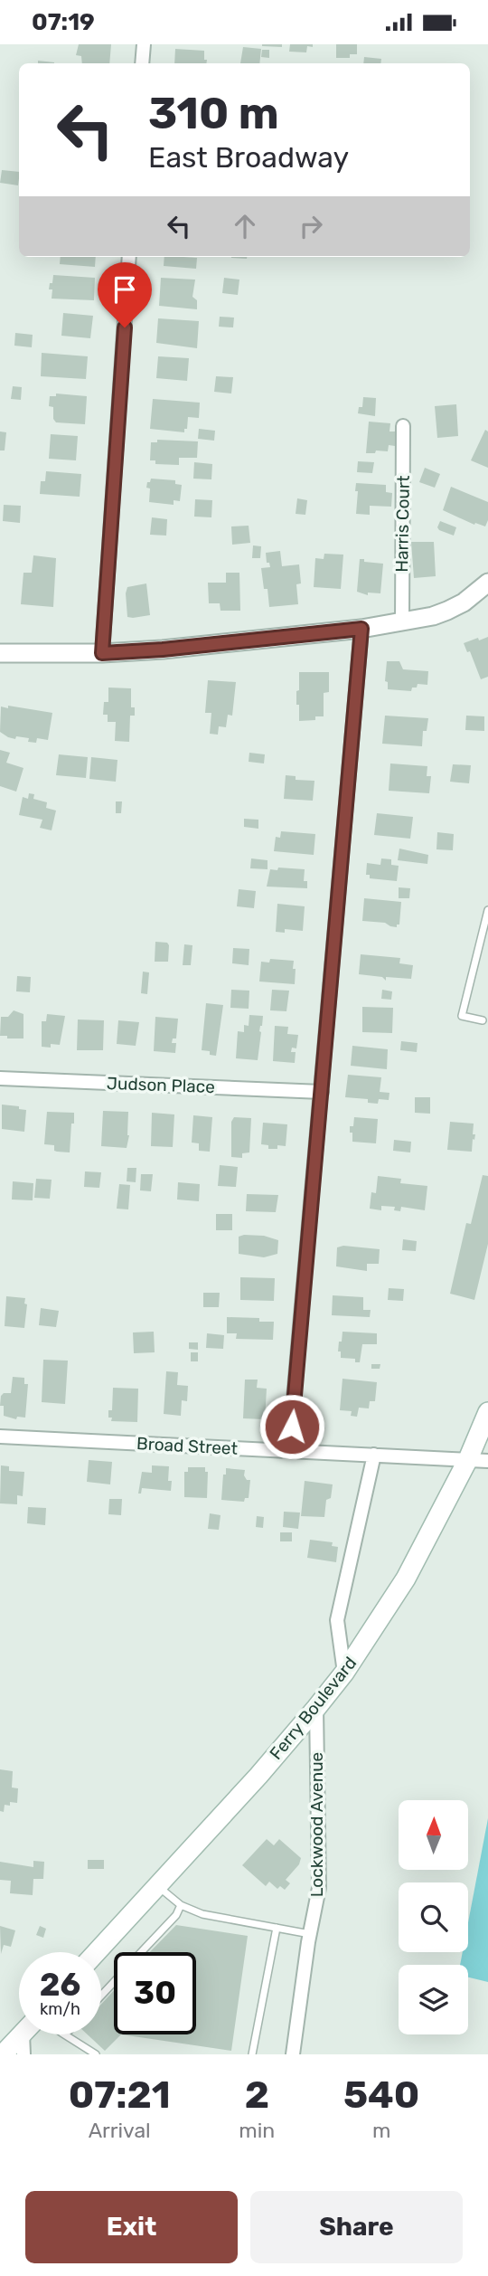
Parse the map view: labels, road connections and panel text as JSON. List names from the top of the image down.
{
  "streets": {
    "main road": ["Ferry Boulevard"],
    "street": [
      "Harris Court",
      "Judson Place",
      "Broad Street",
      "Lockwood Avenue"
    ]
  },
  "crossings": [
    ["Broad Street", "Ferry Boulevard"],
    ["Ferry Boulevard", "Lockwood Avenue"]
  ],
  "north": "top",
  "page": {
    "status": "07:19",
    "turn": ["310 m", "East Broadway"],
    "speed": "26 km/h",
    "limit": "30",
    "eta": [
      "07:21",
      "Arrival",
      "2",
      "min",
      "540",
      "m"
    ],
    "buttons": ["Exit", "Share"]
  }
}
